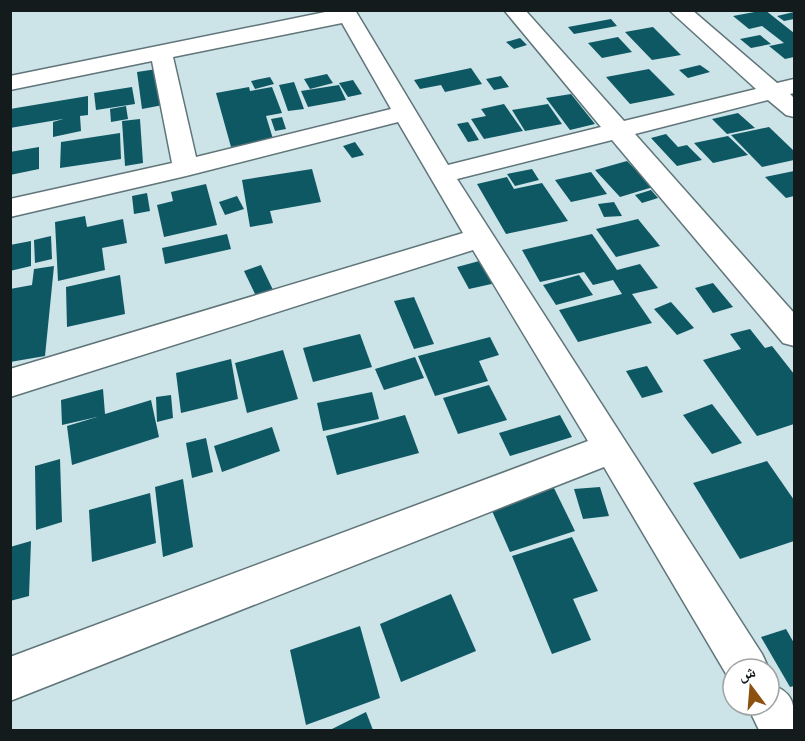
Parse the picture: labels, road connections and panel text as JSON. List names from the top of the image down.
{
  "north": "top"
}
